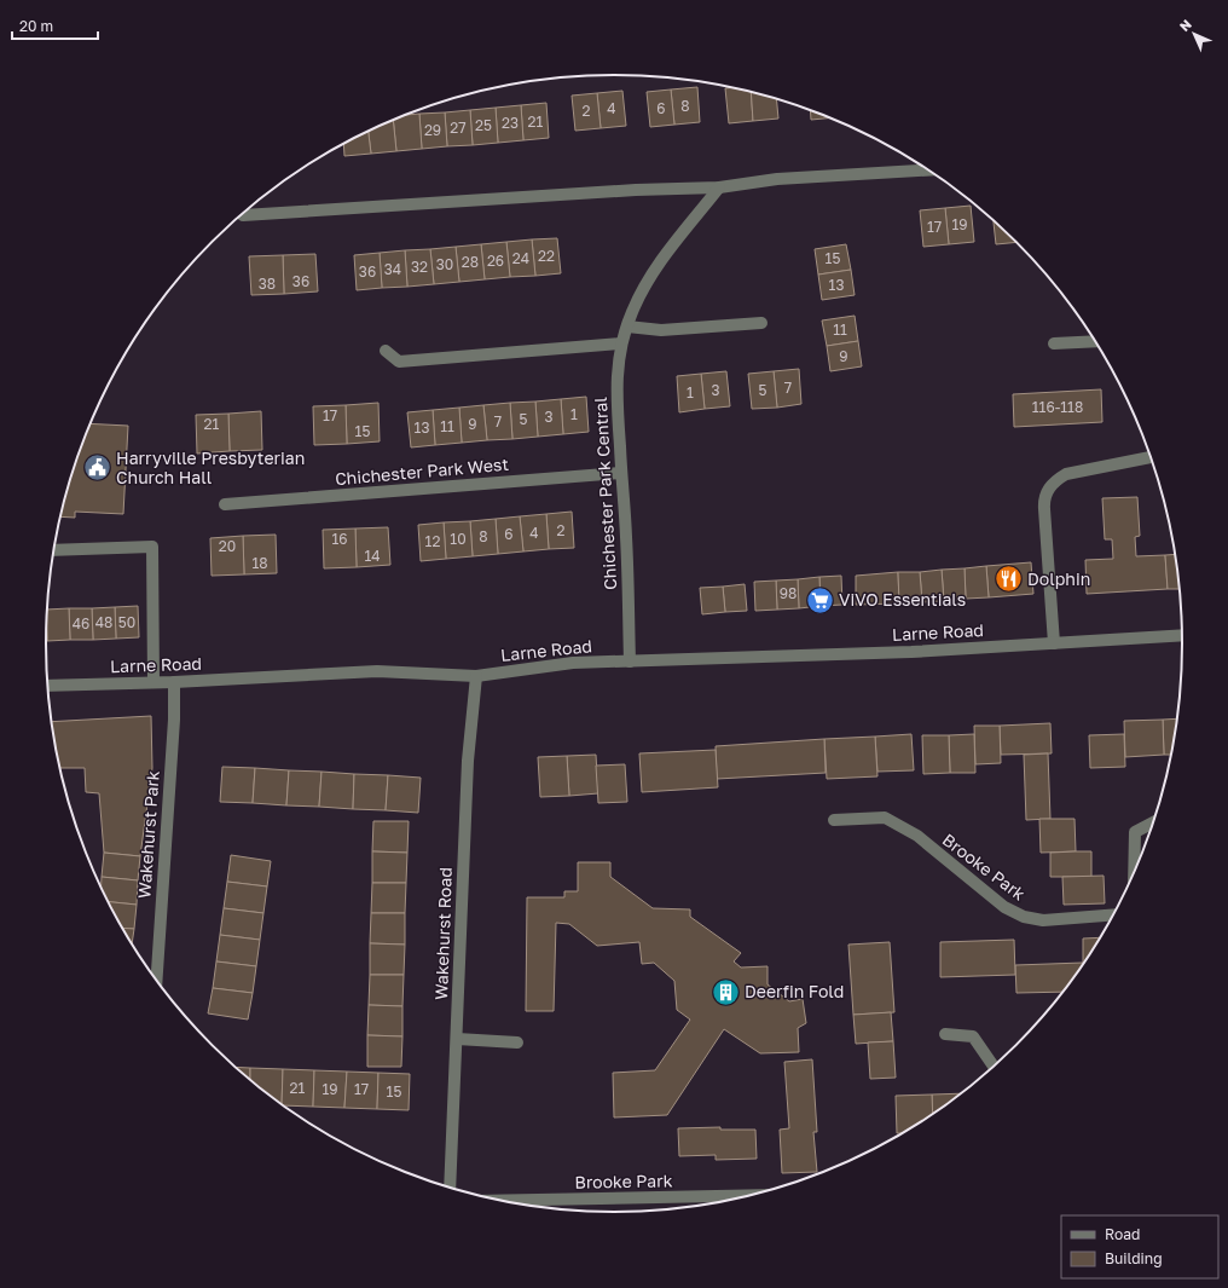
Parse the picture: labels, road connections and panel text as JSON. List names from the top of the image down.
{
  "streets": {
    "street": [
      "Chichester Park West",
      "Chichester Park Central",
      "Larne Road",
      "Wakehurst Park",
      "Brooke Park",
      "Wakehurst Road"
    ]
  },
  "crossings": [
    ["Chichester Park West", "Chichester Park Central"],
    ["Chichester Park Central", "Larne Road"],
    ["Larne Road", "Wakehurst Park"],
    ["Larne Road", "Wakehurst Road"]
  ],
  "places": {
    "public building": ["Harryville Presbyterian Church Hall"],
    "restaurant": ["Dolphin"],
    "supermarket": ["ViVO Essentials"],
    "building": ["Deerfin Fold"]
  },
  "house_numbers": [
    "8",
    "4",
    "6",
    "2",
    "21",
    "23",
    "25",
    "27",
    "29",
    "19",
    "17",
    "22",
    "24",
    "15",
    "26",
    "28",
    "30",
    "32",
    "34",
    "36",
    "36",
    "38",
    "13",
    "11",
    "9",
    "7",
    "3",
    "5",
    "1",
    "116-118",
    "1",
    "17",
    "3",
    "5",
    "7",
    "21",
    "9",
    "11",
    "13",
    "15",
    "2",
    "4",
    "6",
    "8",
    "16",
    "10",
    "12",
    "20",
    "14",
    "18",
    "98",
    "48",
    "50",
    "46",
    "21",
    "19",
    "17",
    "15"
  ],
  "legend": ["Road", "Building"],
  "scale_bar": "20 m",
  "north": "top left"
}
